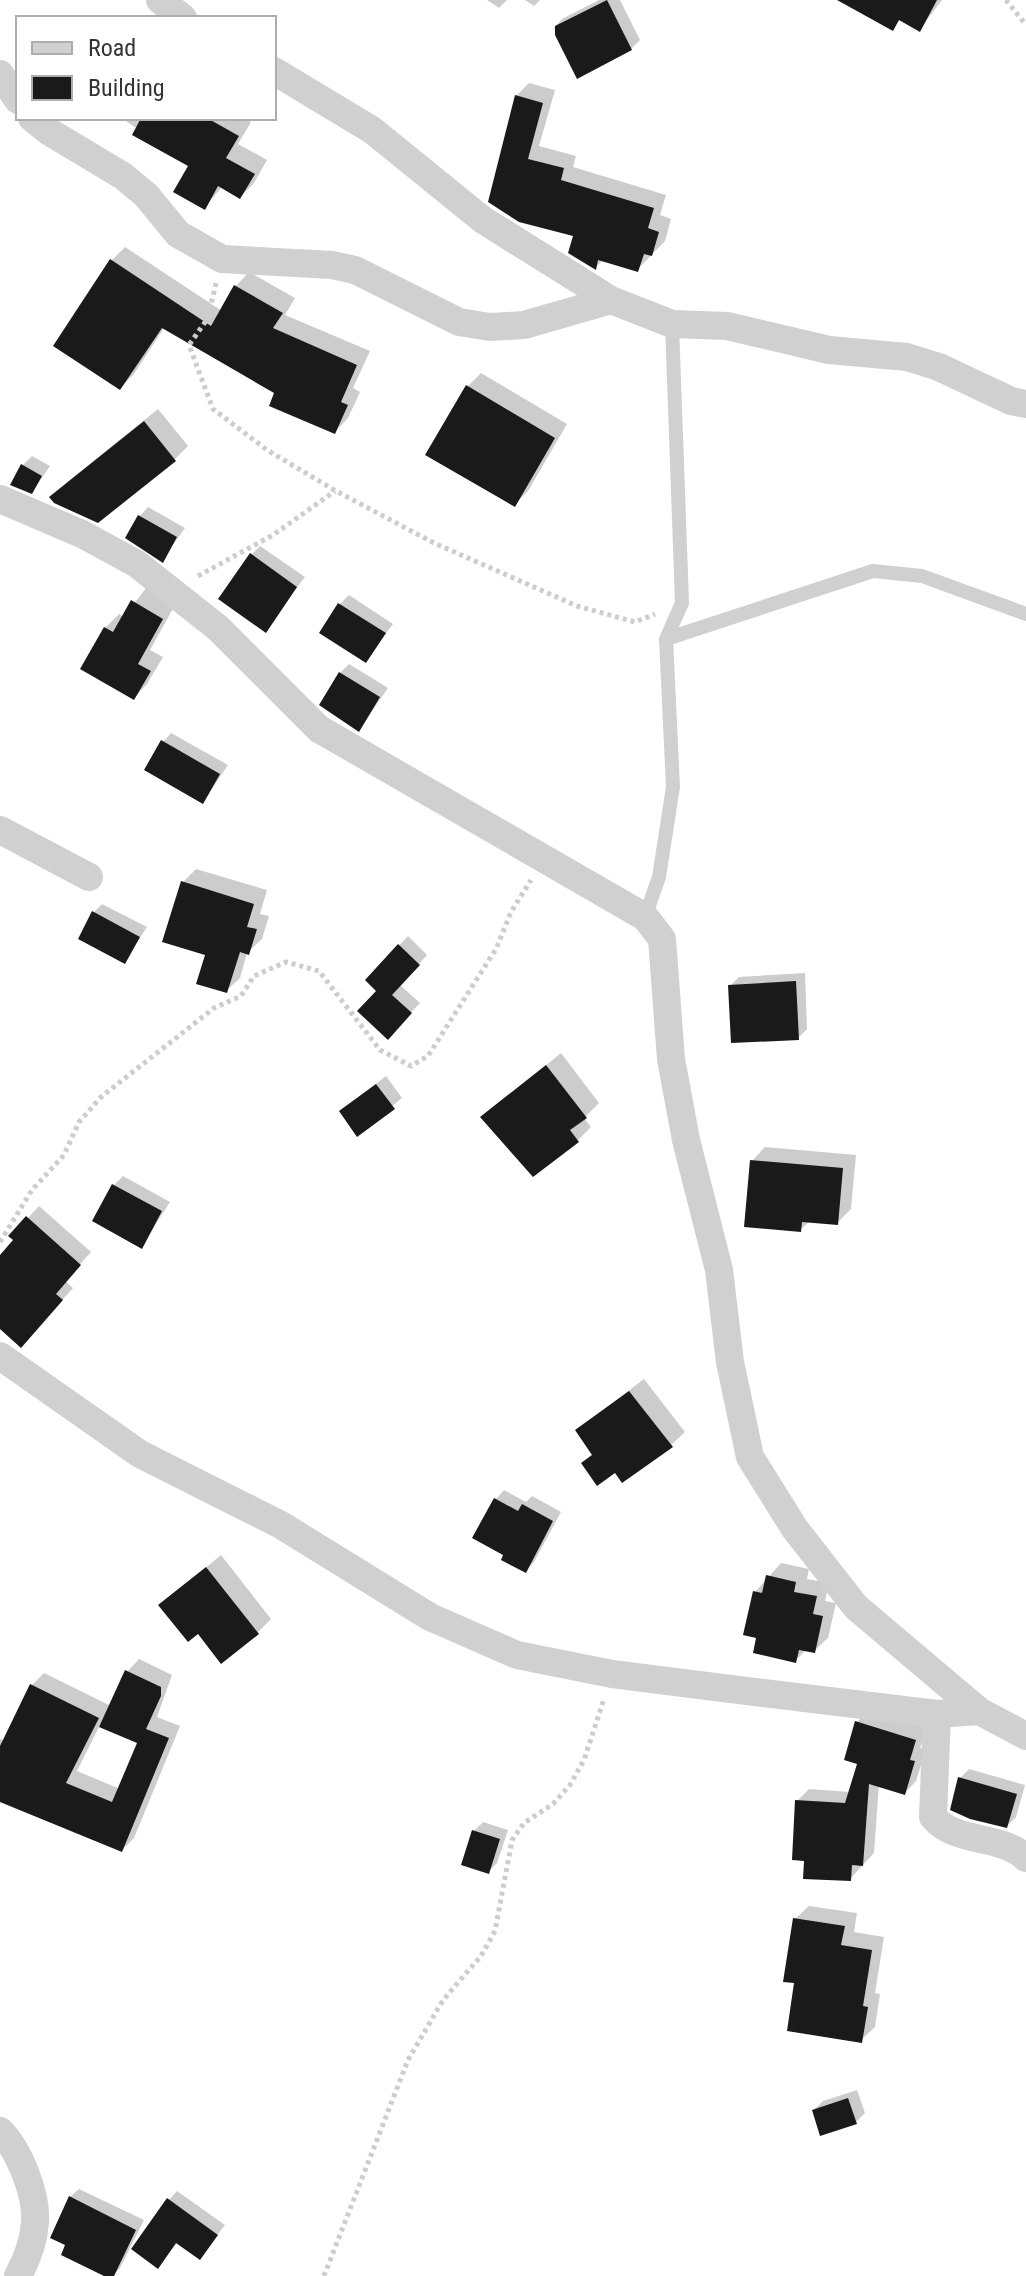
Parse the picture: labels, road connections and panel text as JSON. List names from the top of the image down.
{
  "legend": ["Road", "Building"]
}
